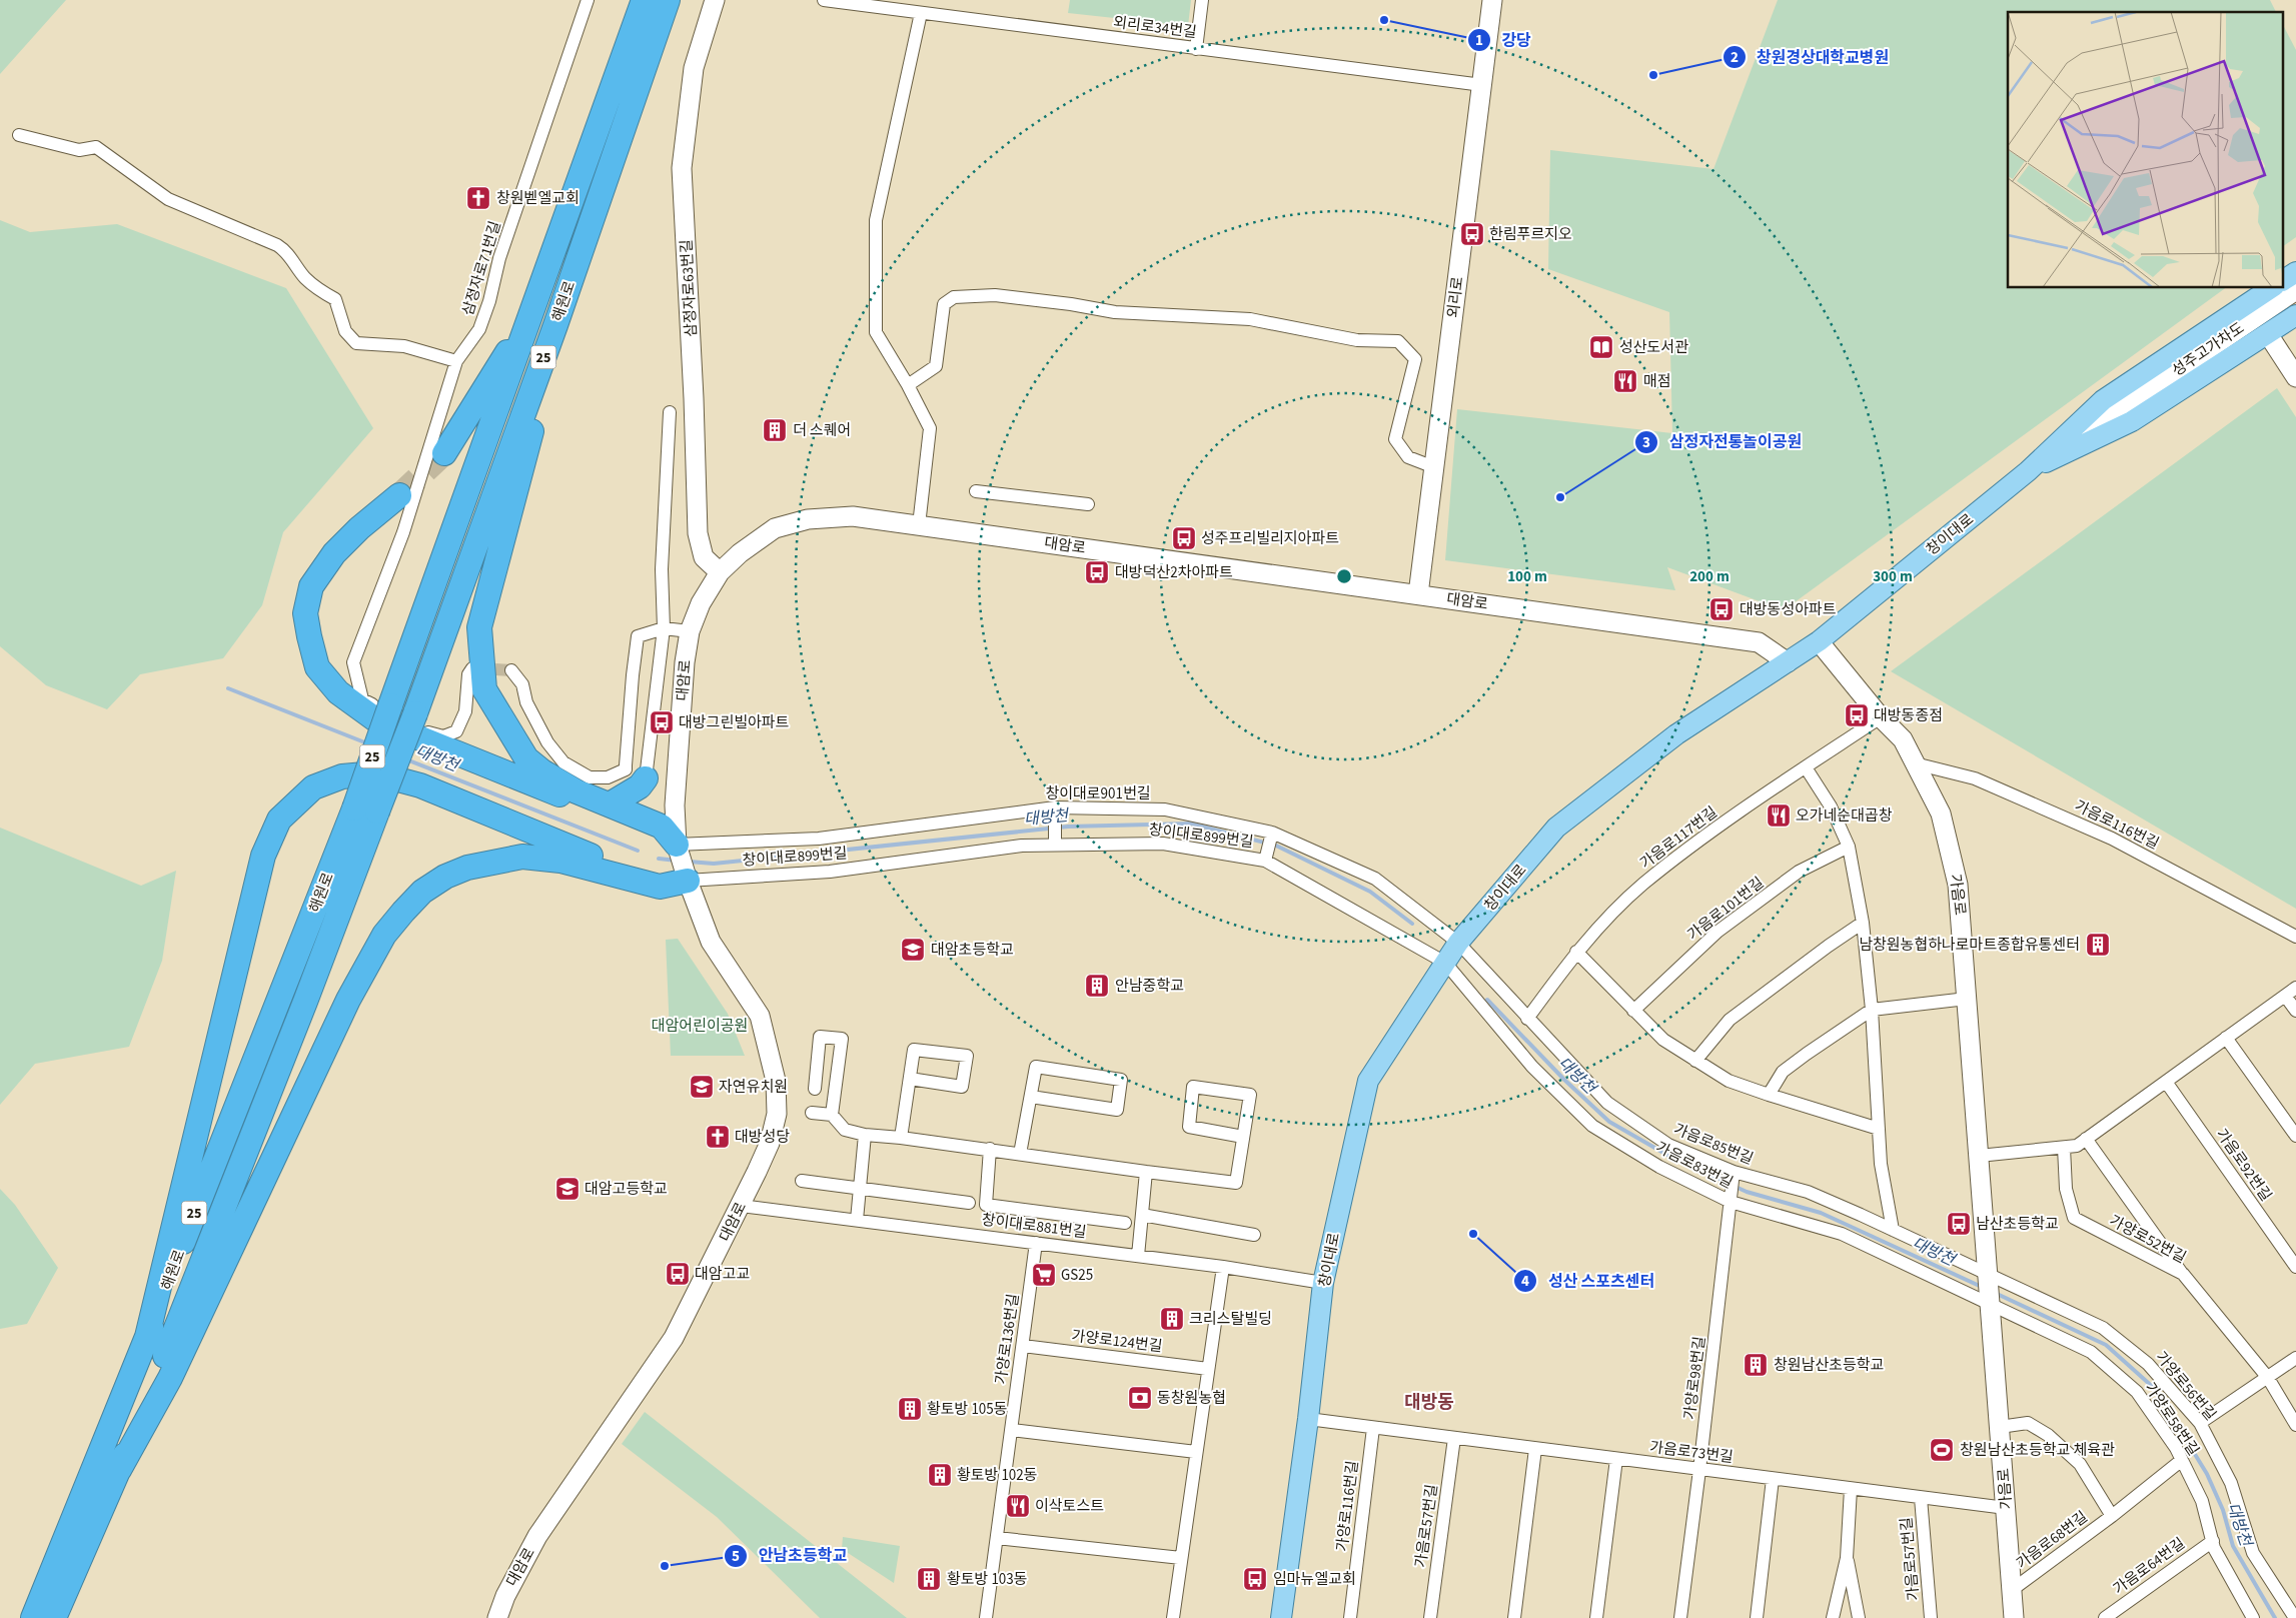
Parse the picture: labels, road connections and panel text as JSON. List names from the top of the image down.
{
  "streets": {
    "highway": ["해원로", "25"],
    "main road": ["창이대로"],
    "street": [
      "외리로34번길",
      "삼정자로71번길",
      "삼정자로63번길",
      "외리로",
      "성주고가차도",
      "대암로",
      "창이대로901번길",
      "가음로116번길",
      "창이대로899번길",
      "가음로117번길",
      "가음로",
      "가음로101번길",
      "가음로85번길",
      "가음로83번길",
      "가음로92번길",
      "창이대로881번길",
      "가양로52번길",
      "가양로136번길",
      "가양로124번길",
      "가양로98번길",
      "가양로56번길",
      "가양로58번길",
      "가음로73번길",
      "가양로116번길",
      "가음로57번길",
      "가음로68번길",
      "가음로64번길"
    ]
  },
  "crossings": [
    ["외리로34번길", "외리로"],
    ["삼정자로63번길", "대암로"],
    ["외리로", "대암로"],
    ["성주고가차도", "창이대로"],
    ["창이대로", "대암로"],
    ["창이대로", "창이대로901번길"],
    ["창이대로", "창이대로899번길"],
    ["창이대로", "가음로"],
    ["창이대로", "가음로85번길"],
    ["창이대로", "가음로83번길"],
    ["창이대로", "창이대로881번길"],
    ["창이대로", "가음로73번길"],
    ["대암로", "창이대로901번길"],
    ["대암로", "창이대로899번길"],
    ["대암로", "창이대로881번길"],
    ["창이대로901번길", "가음로85번길"],
    ["가음로116번길", "가음로"],
    ["창이대로899번길", "가음로83번길"],
    ["가음로117번길", "가음로"],
    ["가음로117번길", "가음로85번길"],
    ["가음로", "가음로85번길"],
    ["가음로", "가음로83번길"],
    ["가음로", "가양로56번길"],
    ["가음로", "가양로58번길"],
    ["가음로", "가음로73번길"],
    ["가음로", "가음로68번길"],
    ["가음로85번길", "가양로98번길"],
    ["가음로85번길", "가양로56번길"],
    ["가음로83번길", "가양로98번길"],
    ["가음로83번길", "가양로58번길"],
    ["창이대로881번길", "가양로136번길"],
    ["가양로136번길", "가양로124번길"],
    ["가양로98번길", "가음로73번길"],
    ["가양로58번길", "가음로68번길"],
    ["가양로58번길", "가음로64번길"],
    ["가음로73번길", "가양로116번길"],
    ["가음로73번길", "가음로57번길"]
  ],
  "districts": ["대방동"],
  "water": ["대방천"],
  "parks": ["대암어린이공원"],
  "places": {
    "other": [
      "강당",
      "창원경상대학교병원",
      "삼정자전통놀이공원",
      "성산 스포츠센터",
      "안남초등학교"
    ],
    "church": ["창원벧엘교회", "대방성당"],
    "bus stop": [
      "한림푸르지오",
      "성주프리빌리지아파트",
      "대방덕산2차아파트",
      "대방동성아파트",
      "대방동종점",
      "대방그린빌아파트",
      "남산초등학교",
      "대암고교",
      "임마뉴엘교회"
    ],
    "library": ["성산도서관"],
    "restaurant": ["매점", "오가네순대곱창", "이삭토스트"],
    "building": [
      "더 스퀘어",
      "남창원농협하나로마트종합유통센터",
      "안남중학교",
      "크리스탈빌딩",
      "창원남산초등학교",
      "황토방 105동",
      "황토방 102동",
      "황토방 103동"
    ],
    "school or university": ["대암초등학교", "자연유치원", "대암고등학교"],
    "supermarket": ["GS25"],
    "bank": ["동창원농협"],
    "sports": ["창원남산초등학교 체육관"]
  },
  "rings": ["100 m", "200 m", "300 m"]
}
